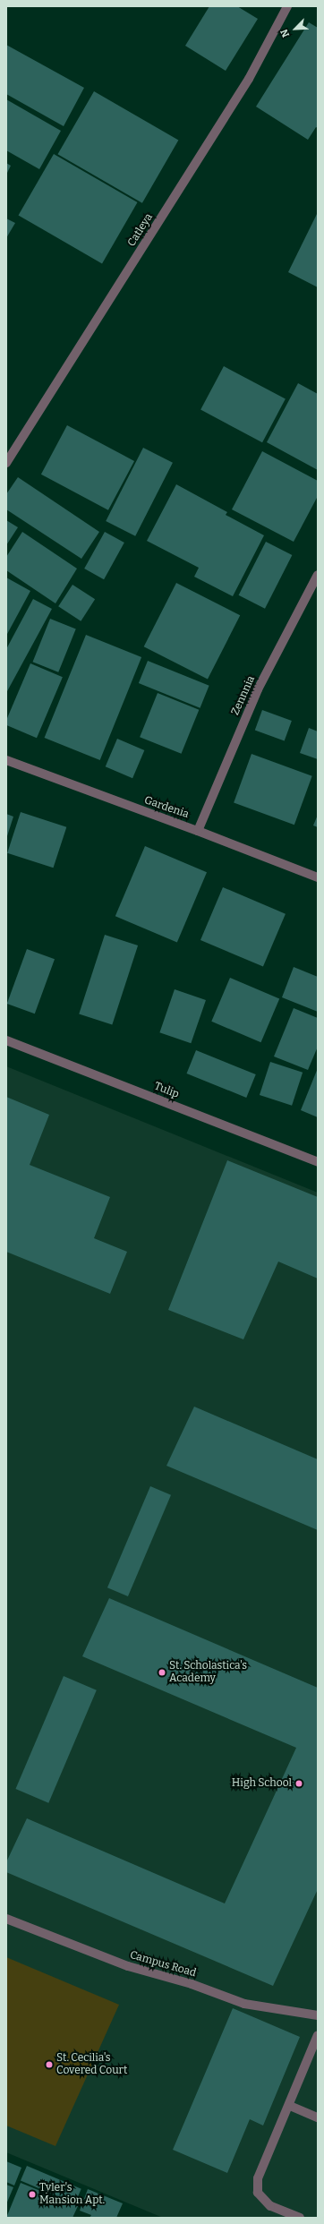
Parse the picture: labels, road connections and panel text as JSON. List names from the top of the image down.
{
  "streets": {
    "street": [
      "Catleya",
      "Zennnia",
      "Gardenia",
      "Tulip",
      "Campus Road"
    ]
  },
  "crossings": [
    ["Zennnia", "Gardenia"]
  ],
  "places": [
    "St. Scholastica's Academy",
    "High School",
    "St. Cecilia's Covered Court",
    "Tyler's Mansion Apt."
  ],
  "north": "bottom left"
}
